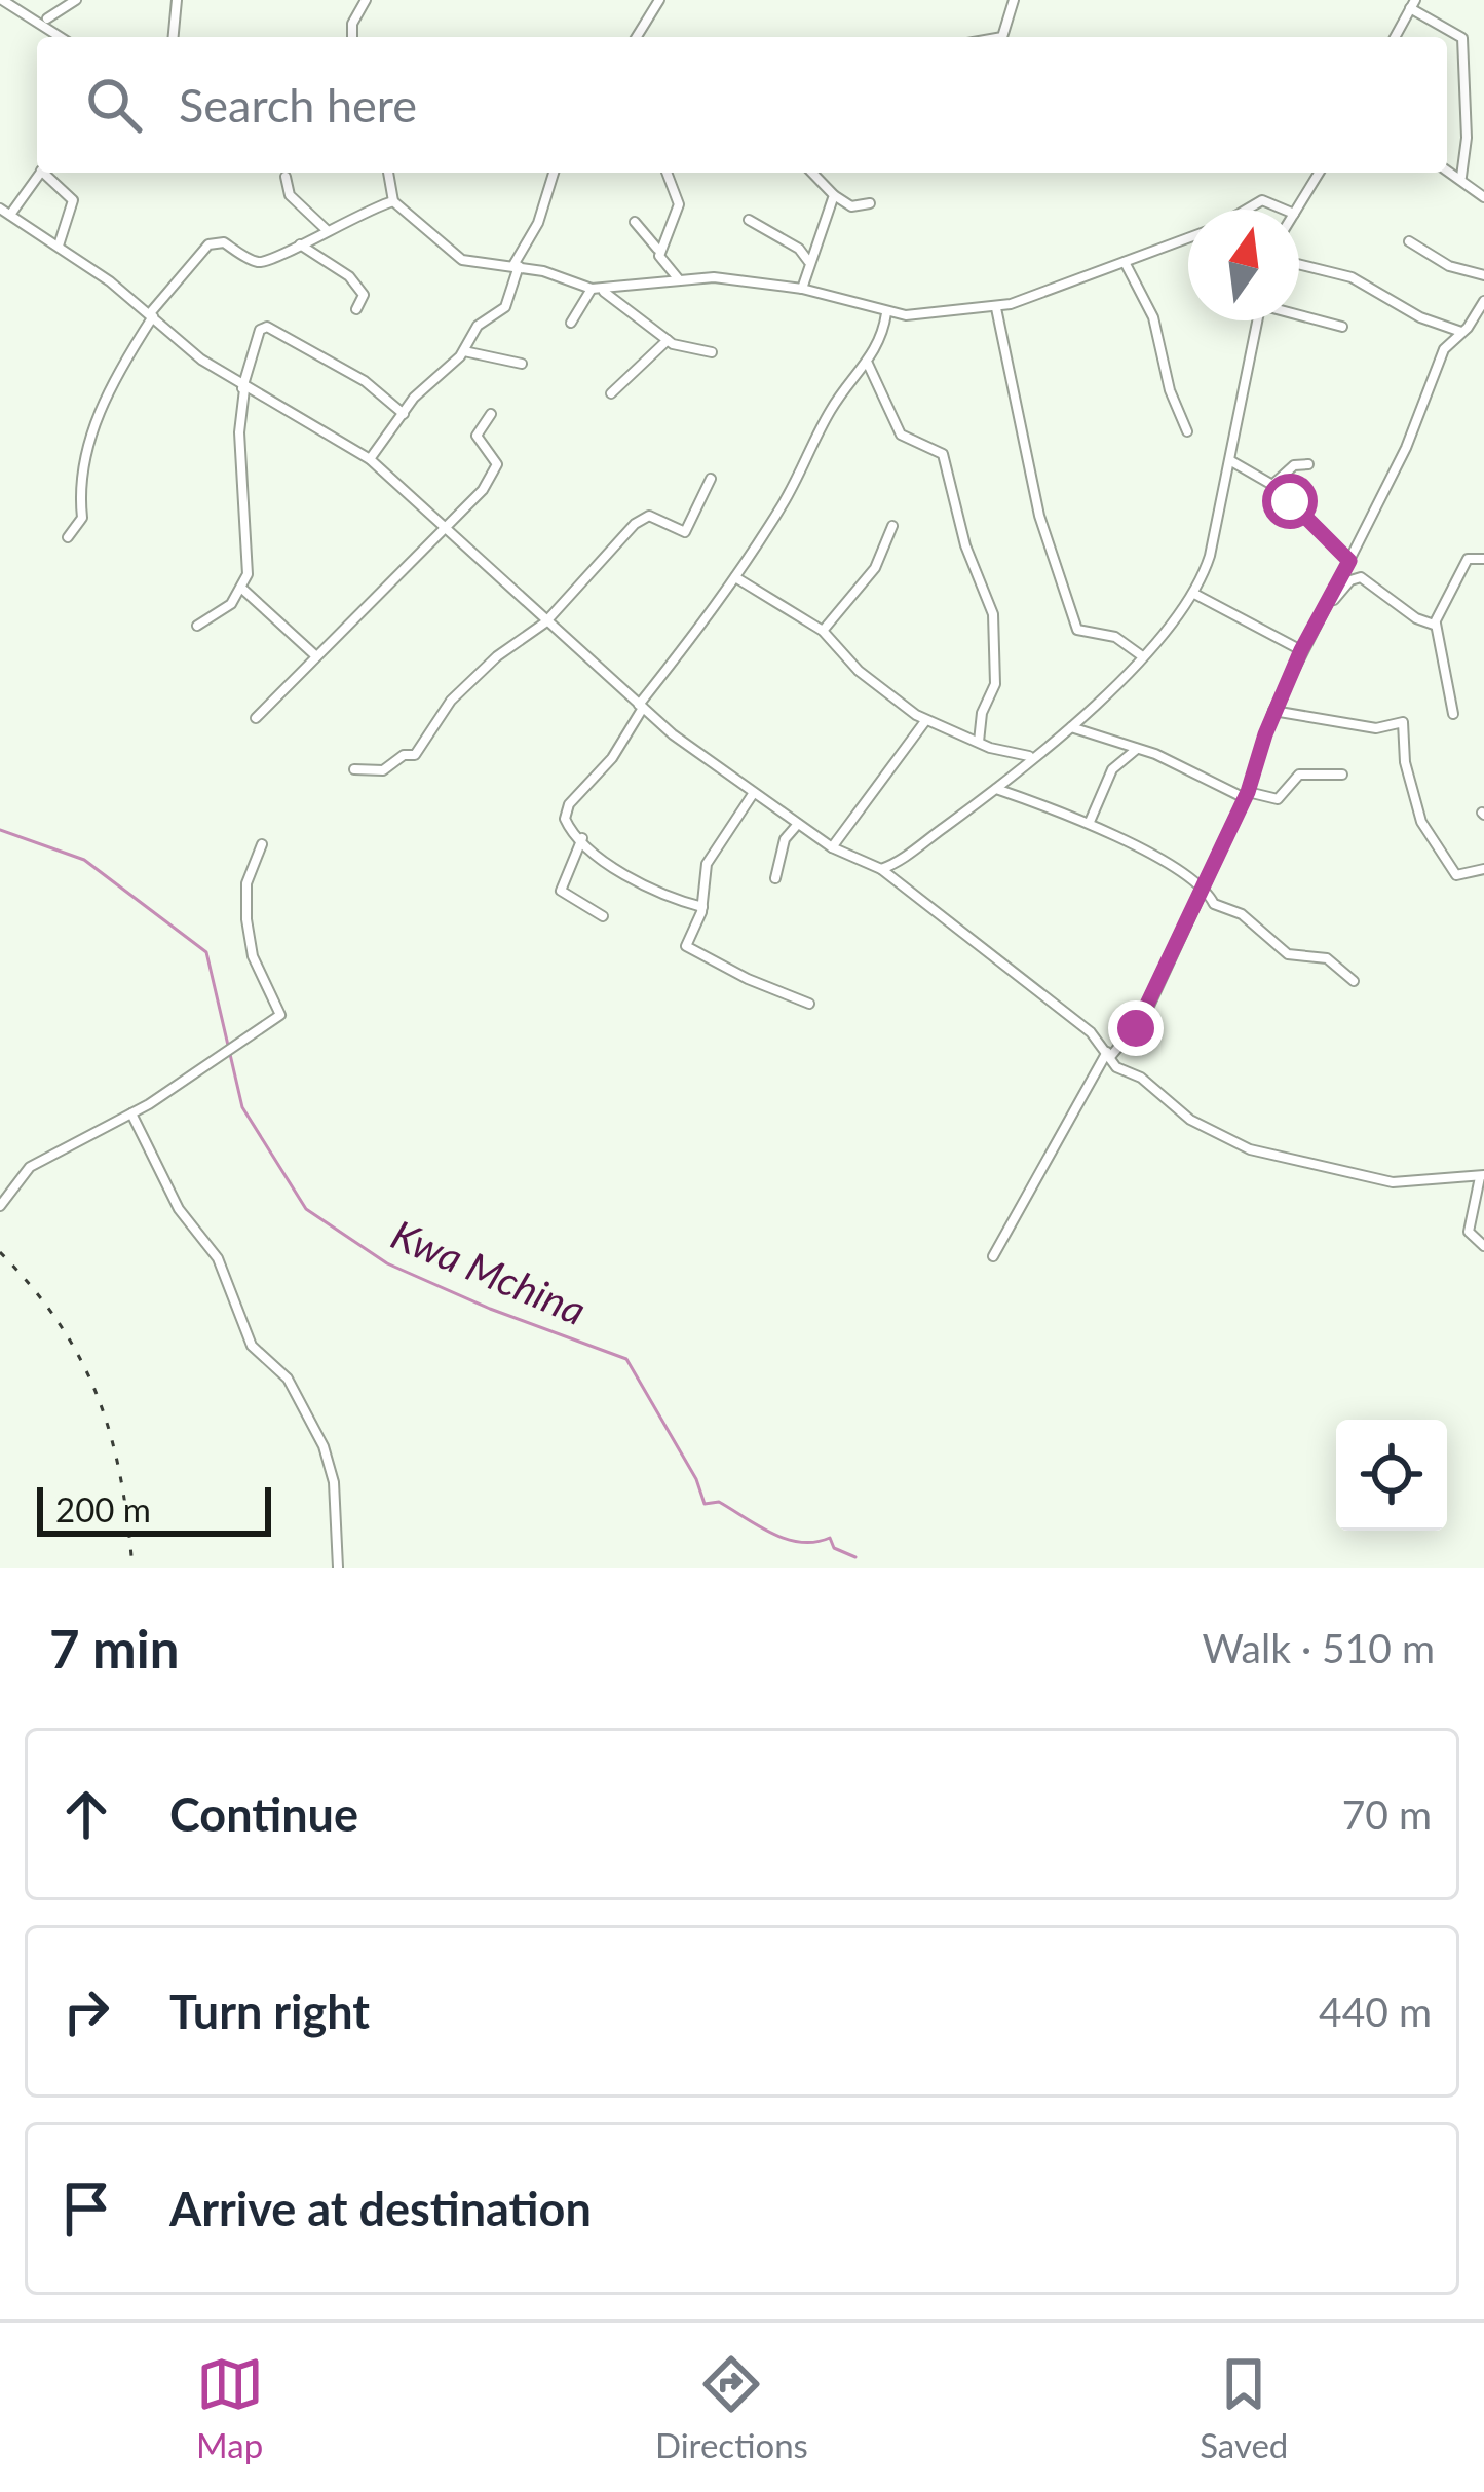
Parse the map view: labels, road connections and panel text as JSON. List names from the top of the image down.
{
  "water": ["Kwa Mchina"],
  "scale_bar": "200 m",
  "north": "top",
  "page": {
    "search": "Search here",
    "scale": "200 m",
    "heading": ["7 min", "Walk · 510 m"],
    "list": [
      ["Continue", "70 m"],
      ["Turn right", "440 m"],
      "Arrive at destination"
    ],
    "nav": ["Map", "Directions", "Saved"]
  }
}
